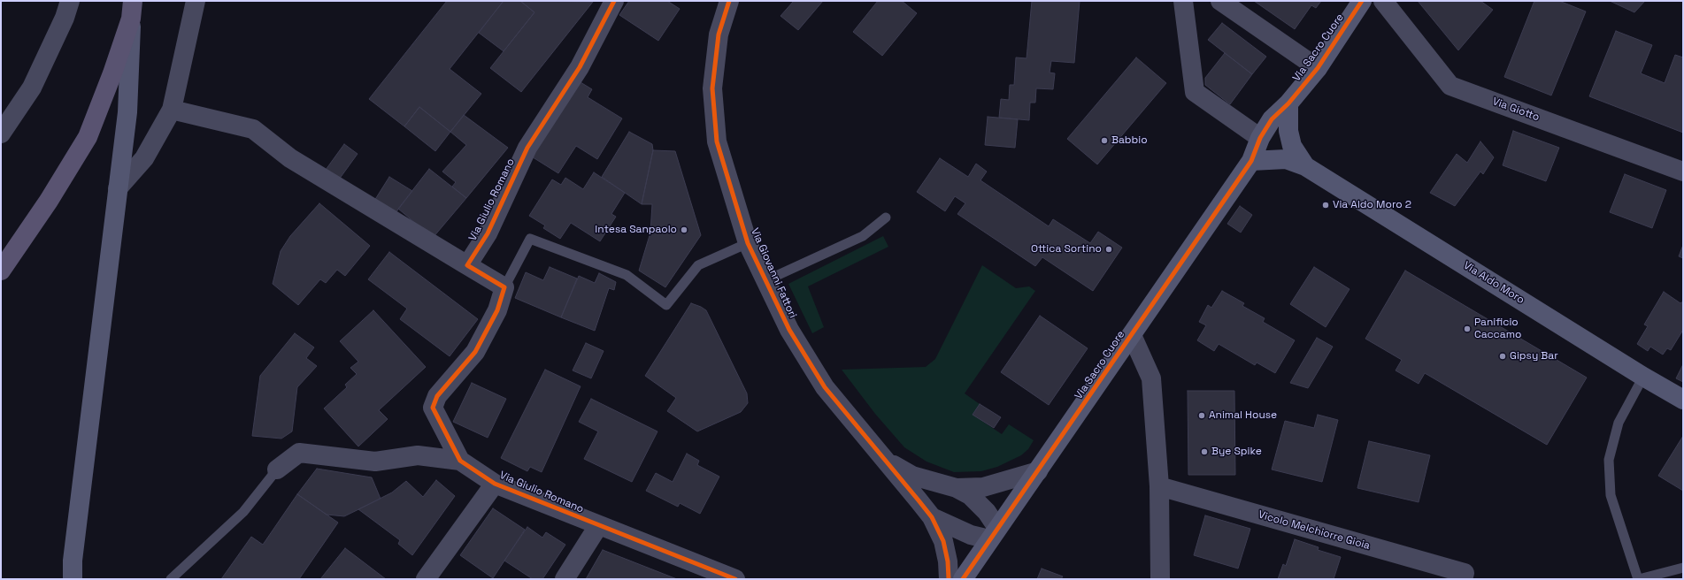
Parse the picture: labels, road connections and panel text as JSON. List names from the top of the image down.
{
  "streets": {
    "street": [
      "Via Sacro Cuore",
      "Via Giotto",
      "Via Giulio Romano",
      "Via Giovanni Fattori",
      "Via Aldo Moro",
      "Vicolo Melchiorre Gioia"
    ]
  },
  "places": [
    "Babbio",
    "Via Aldo Moro 2",
    "Intesa Sanpaolo",
    "Ottica Sortino",
    "Panificio Caccamo",
    "Gipsy Bar",
    "Animal House",
    "Bye Spike"
  ]
}
